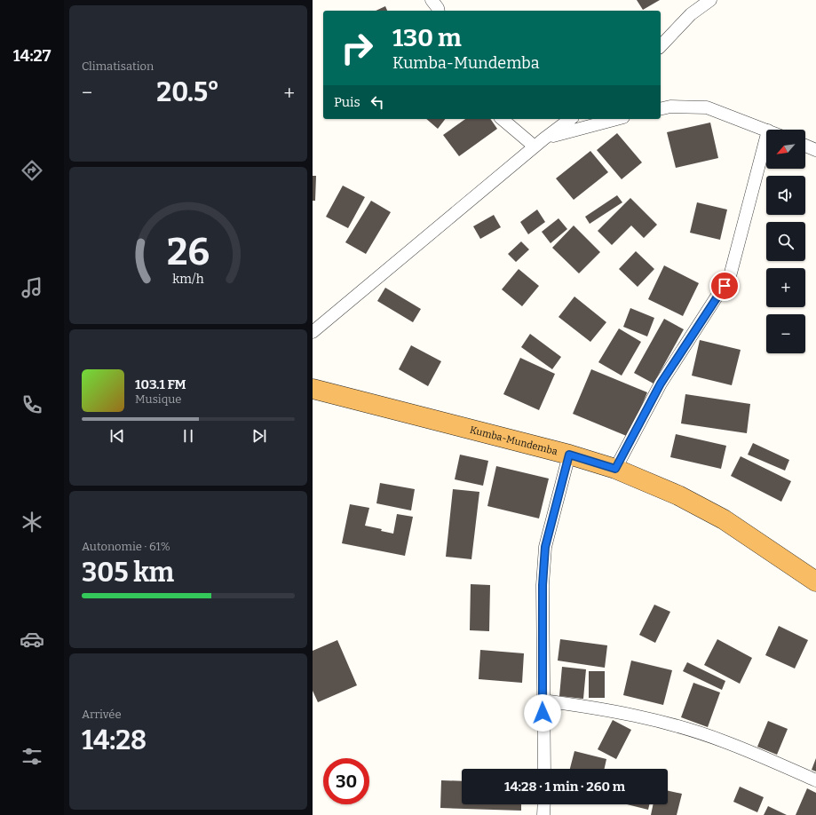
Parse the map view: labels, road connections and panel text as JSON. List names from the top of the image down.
{
  "streets": {
    "highway": ["Kumba-Mundemba"]
  },
  "north": "bottom left",
  "page": {
    "tabs": "14:27",
    "tile": [
      "Climatisation",
      ["Autonomie · 61%", "305 km"],
      ["Arrivée", "14:28"]
    ],
    "turn": ["130 m", "Kumba-Mundemba"],
    "heat": ["−", "20.5°", "+"],
    "then": "Puis",
    "map_buttons": ["+", "−"],
    "song": ["103.1 FM", "Musique"],
    "limit": "30",
    "trip": "14:28 · 1 min · 260 m",
    "gauge": ["26", "km/h"]
  }
}
